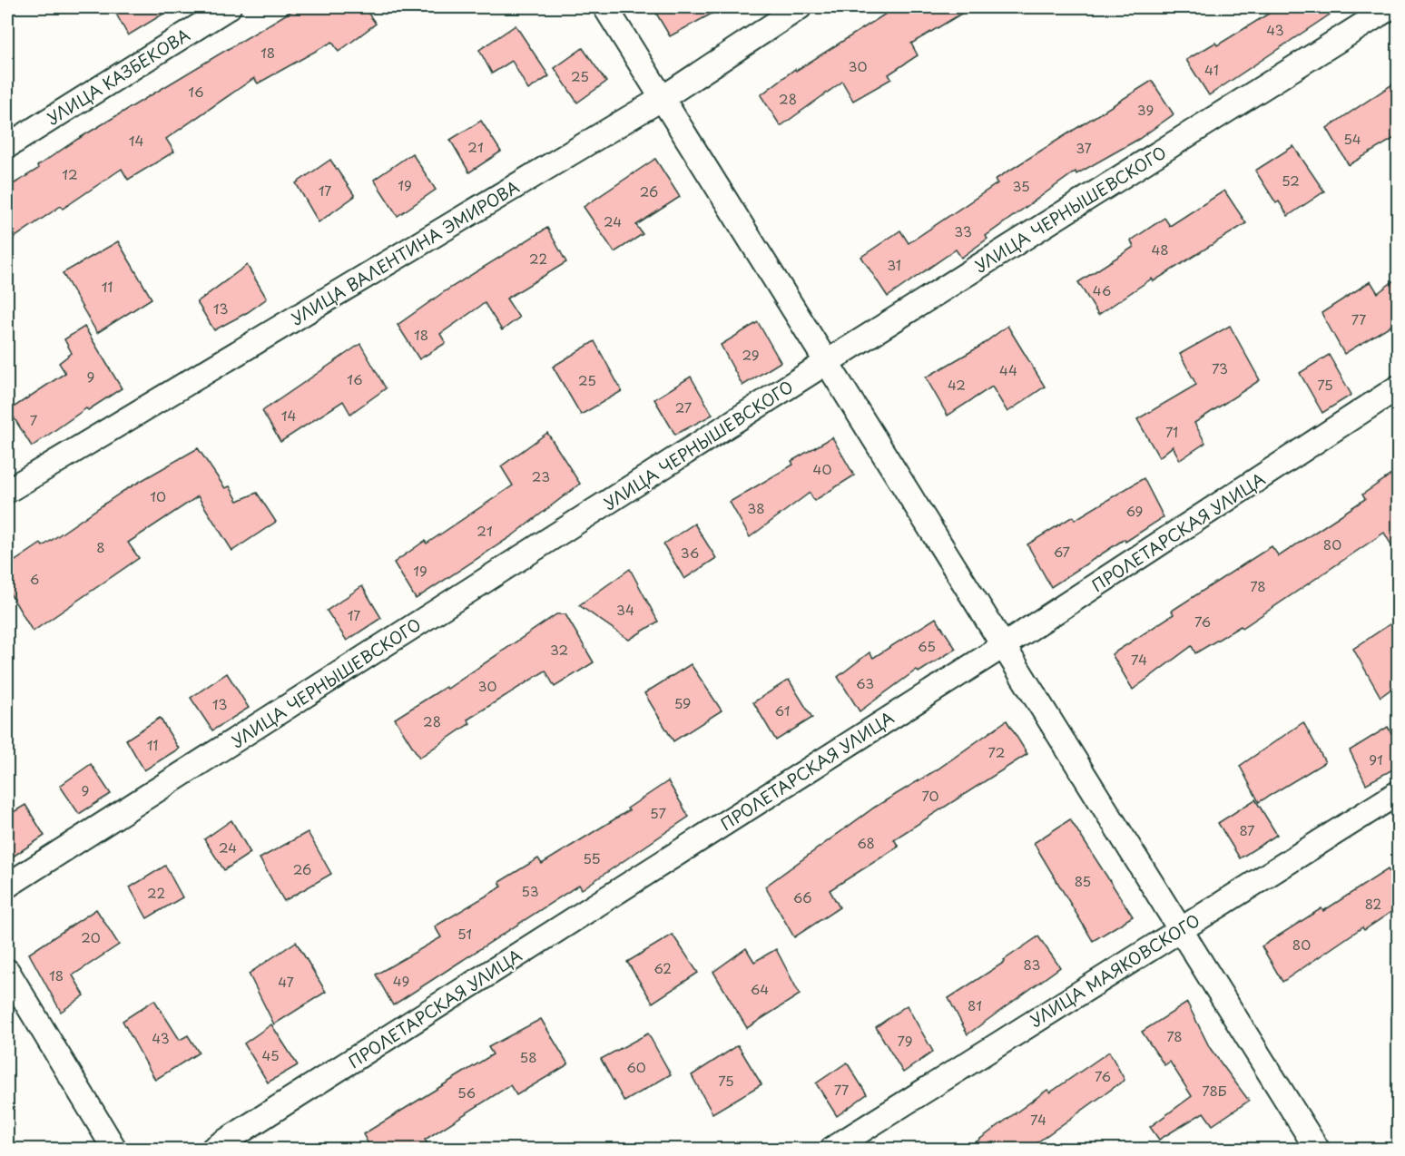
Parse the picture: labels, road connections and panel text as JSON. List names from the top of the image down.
{
  "streets": {
    "street": [
      "УЛИЦА КАЗБЕКОВА",
      "УЛИЦА ЧЕРНЫШЕВСКОГО",
      "УЛИЦА ВАЛЕНТИНА ЭМИРОВА",
      "ПРОЛЕТАРСКАЯ УЛИЦА",
      "УЛИЦА МАЯКОВСКОГО"
    ]
  },
  "house_numbers": [
    "43",
    "18",
    "30",
    "41",
    "25",
    "16",
    "28",
    "39",
    "54",
    "14",
    "21",
    "37",
    "12",
    "52",
    "19",
    "35",
    "17",
    "26",
    "24",
    "33",
    "48",
    "22",
    "31",
    "11",
    "46",
    "13",
    "77",
    "18",
    "29",
    "73",
    "44",
    "9",
    "16",
    "25",
    "42",
    "75",
    "27",
    "14",
    "7",
    "71",
    "40",
    "23",
    "10",
    "38",
    "69",
    "21",
    "80",
    "8",
    "67",
    "36",
    "19",
    "6",
    "78",
    "34",
    "17",
    "76",
    "65",
    "32",
    "74",
    "63",
    "30",
    "59",
    "13",
    "61",
    "28",
    "11",
    "72",
    "91",
    "9",
    "70",
    "57",
    "87",
    "68",
    "24",
    "55",
    "26",
    "85",
    "53",
    "22",
    "66",
    "82",
    "51",
    "20",
    "80",
    "83",
    "62",
    "18",
    "49",
    "47",
    "64",
    "81",
    "78",
    "43",
    "79",
    "45",
    "58",
    "60",
    "76",
    "75",
    "77",
    "78Б",
    "56",
    "74"
  ]
}
